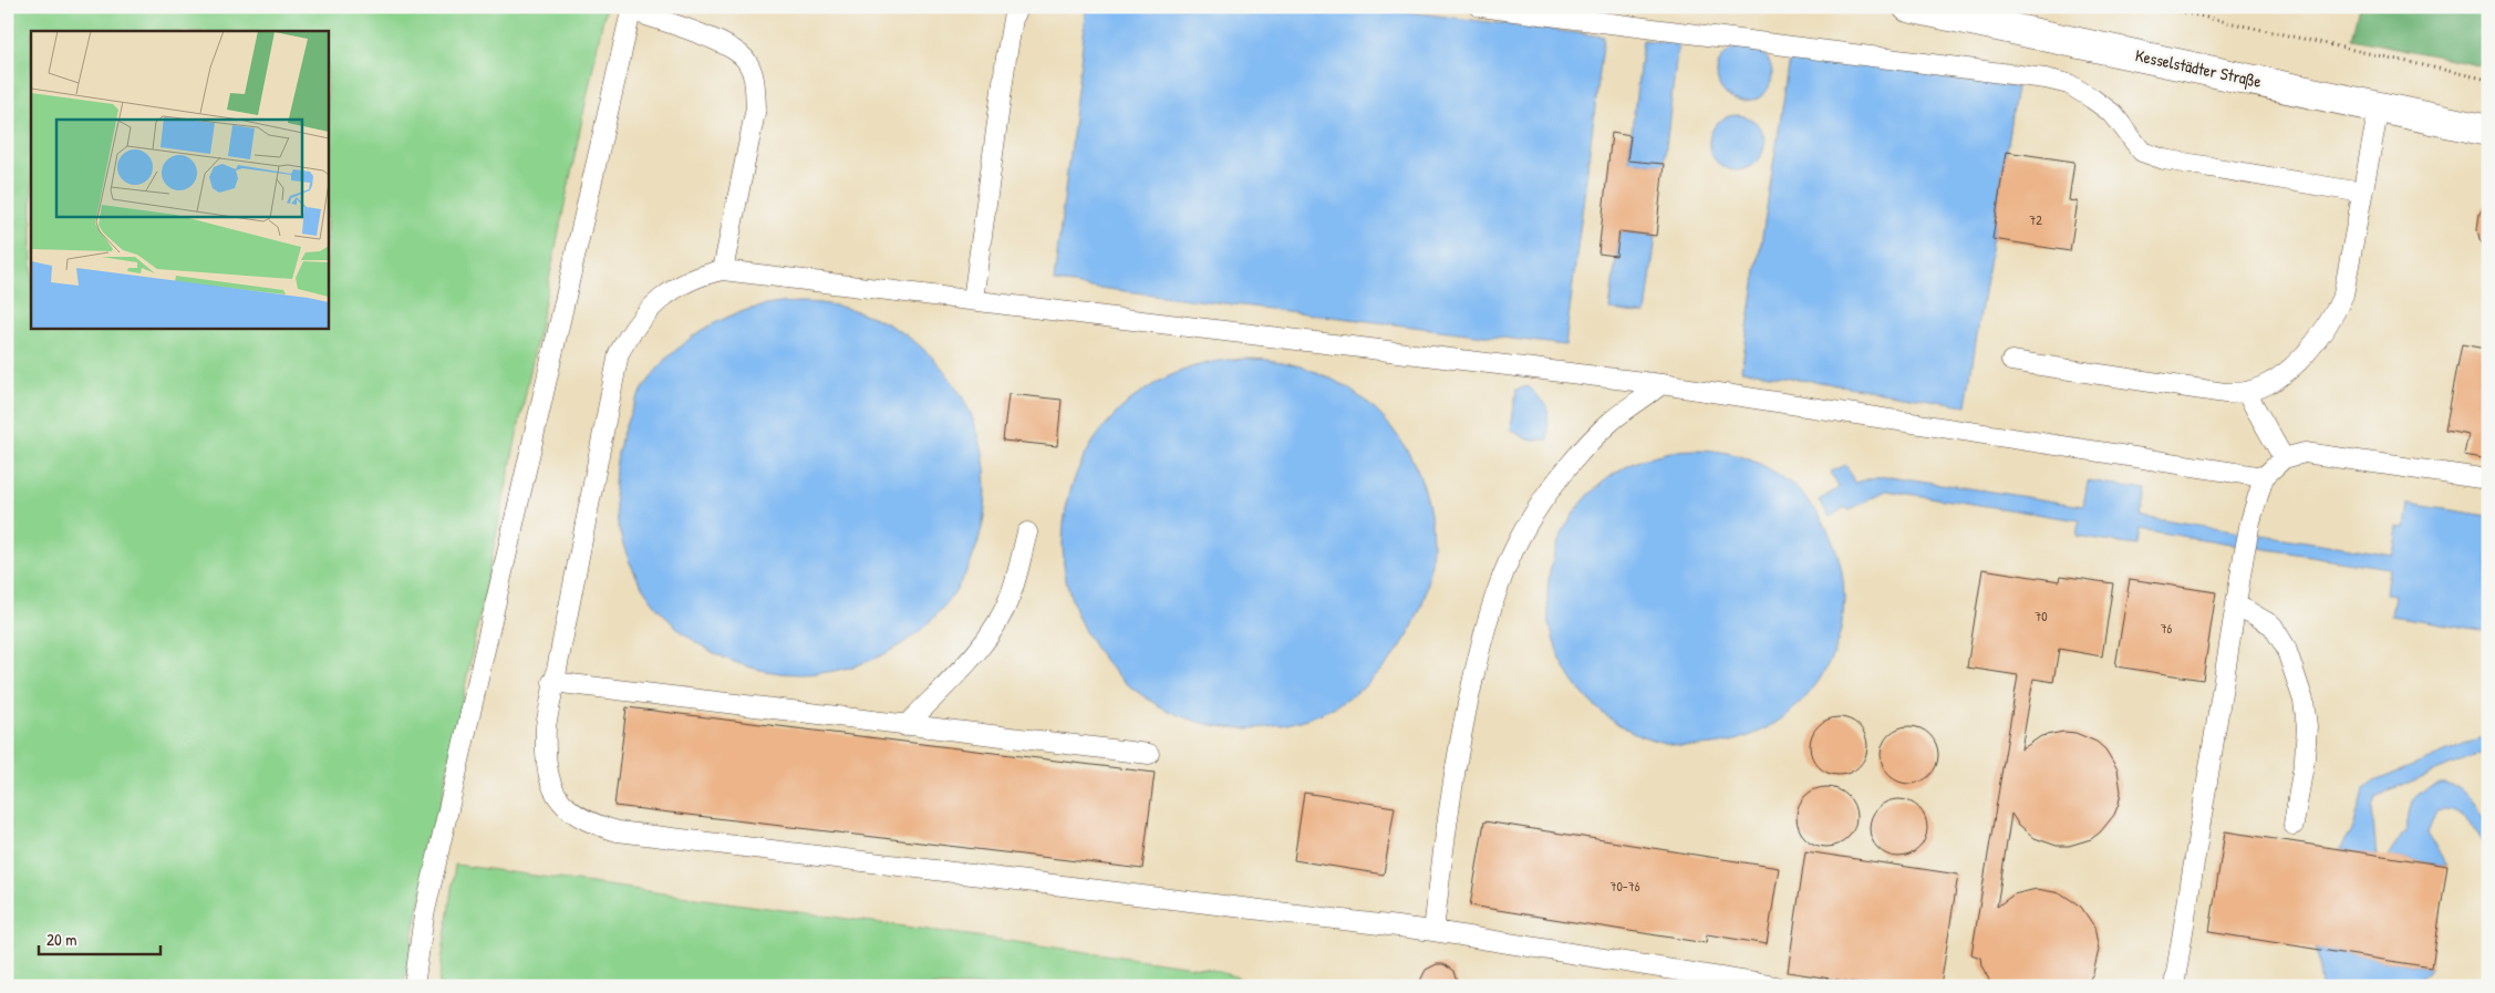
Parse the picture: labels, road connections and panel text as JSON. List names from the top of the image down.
{
  "streets": {
    "main road": ["Kesselstädter Straße"]
  },
  "house_numbers": [
    "72",
    "70",
    "76",
    "70-76"
  ],
  "scale_bar": "20 m"
}
